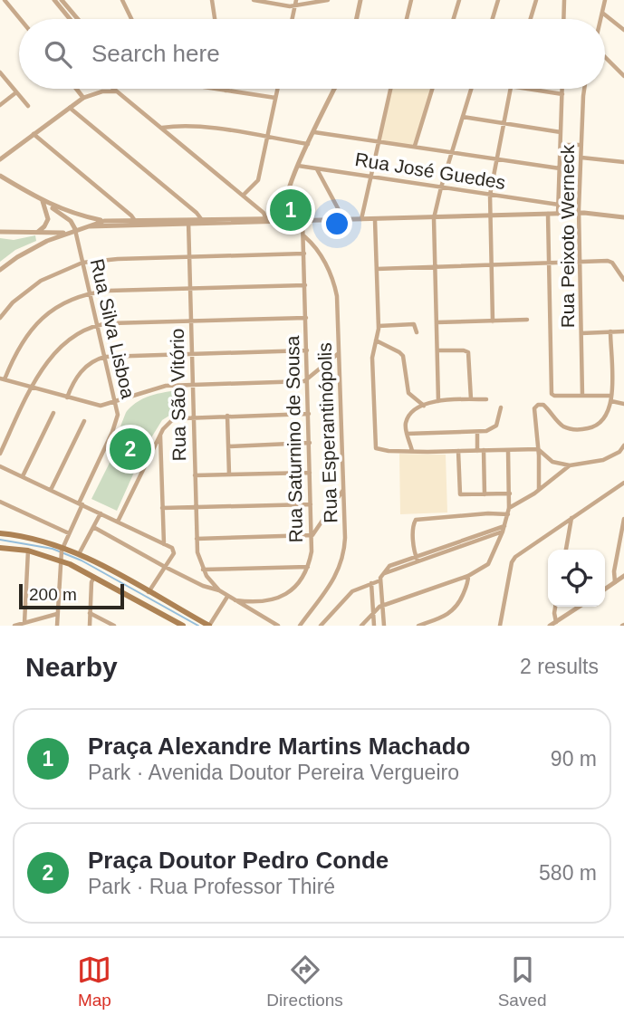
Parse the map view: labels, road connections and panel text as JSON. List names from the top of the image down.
{
  "streets": {
    "street": [
      "Rua José Guedes",
      "Rua Peixoto Werneck",
      "Rua Silva Lisboa",
      "Rua São Vitório",
      "Rua Esperantinópolis",
      "Rua Saturnino de Sousa"
    ]
  },
  "crossings": [
    ["Rua Esperantinópolis", "Rua Saturnino de Sousa"]
  ],
  "scale_bar": "200 m",
  "page": {
    "search": "Search here",
    "pins": ["1", "2"],
    "scale": "200 m",
    "heading": ["Nearby", "2 results"],
    "list": [
      {
        "mark": "1",
        "name": "Praça Alexandre Martins Machado",
        "note": "Park · Avenida Doutor Pereira Vergueiro",
        "value": "90 m"
      },
      {
        "mark": "2",
        "name": "Praça Doutor Pedro Conde",
        "note": "Park · Rua Professor Thiré",
        "value": "580 m"
      }
    ],
    "nav": ["Map", "Directions", "Saved"]
  }
}
